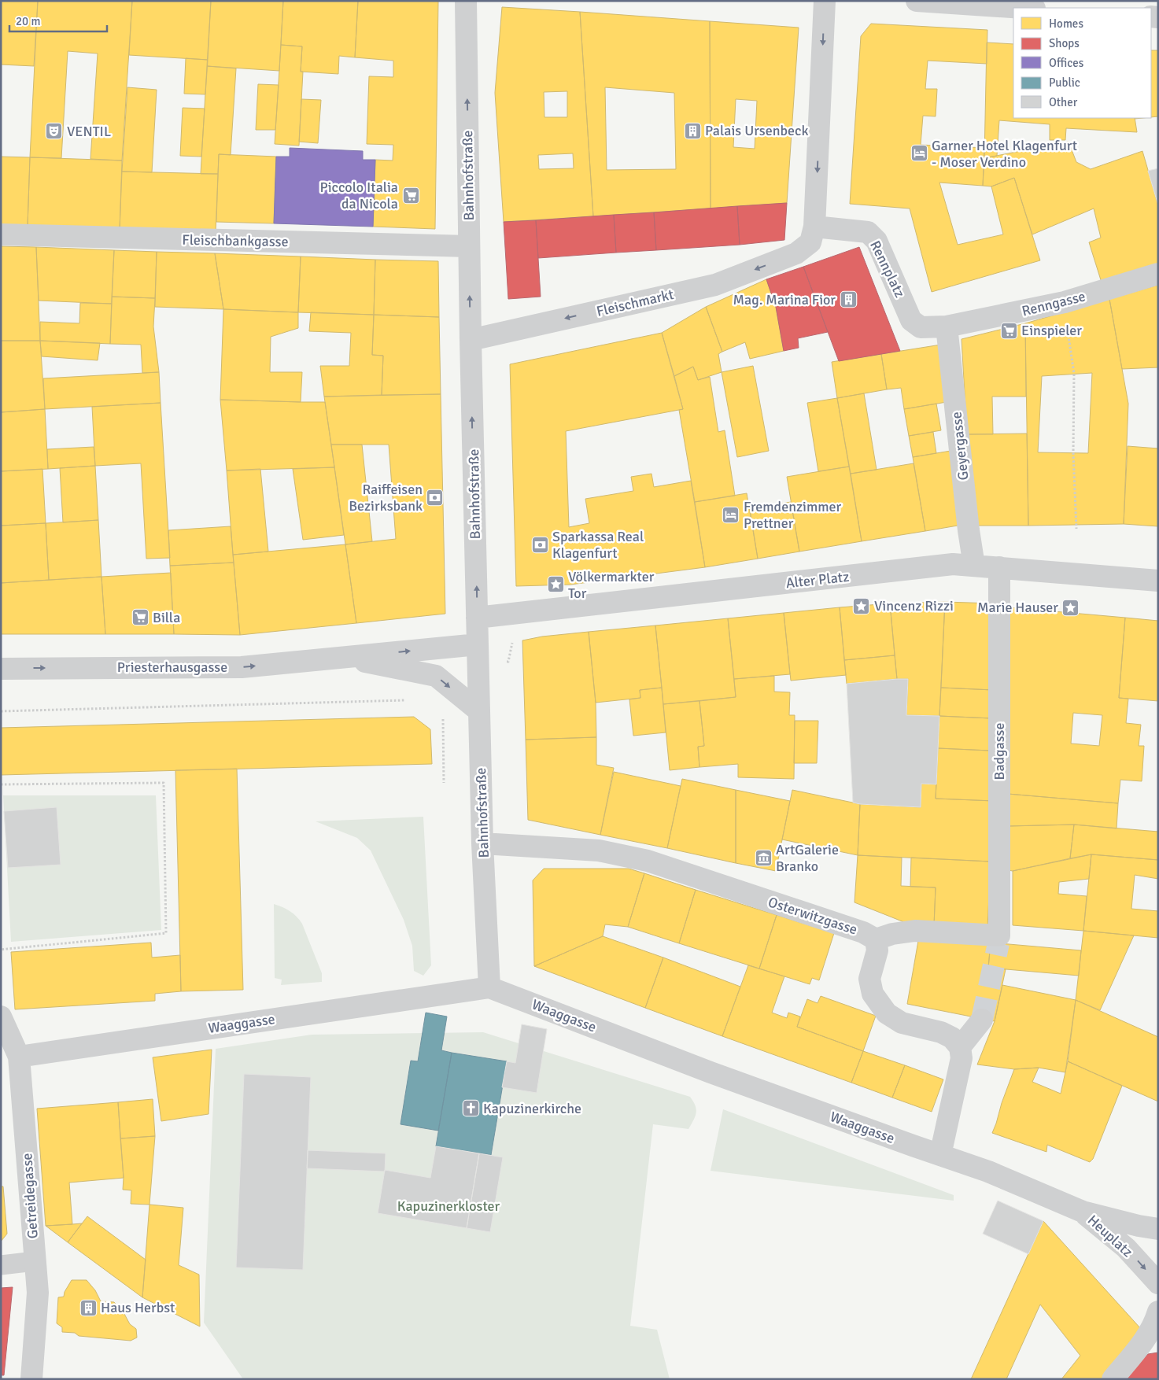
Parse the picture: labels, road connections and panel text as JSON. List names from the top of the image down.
{
  "streets": {
    "street": [
      "Bahnhofstraße",
      "Fleischbankgasse",
      "Rennplatz",
      "Fleischmarkt",
      "Renngasse",
      "Geyergasse",
      "Alter Platz",
      "Priesterhausgasse",
      "Badgasse",
      "Osterwitzgasse",
      "Waaggasse",
      "Getreidegasse",
      "Heuplatz"
    ]
  },
  "crossings": [
    ["Bahnhofstraße", "Fleischbankgasse"],
    ["Bahnhofstraße", "Fleischmarkt"],
    ["Bahnhofstraße", "Alter Platz"],
    ["Bahnhofstraße", "Priesterhausgasse"],
    ["Bahnhofstraße", "Osterwitzgasse"],
    ["Bahnhofstraße", "Waaggasse"],
    ["Rennplatz", "Fleischmarkt"],
    ["Rennplatz", "Renngasse"],
    ["Rennplatz", "Geyergasse"],
    ["Renngasse", "Geyergasse"],
    ["Geyergasse", "Alter Platz"],
    ["Alter Platz", "Badgasse"],
    ["Badgasse", "Osterwitzgasse"],
    ["Waaggasse", "Getreidegasse"],
    ["Waaggasse", "Heuplatz"]
  ],
  "one_way": [
    "Bahnhofstraße",
    "Fleischmarkt",
    "Priesterhausgasse",
    "Heuplatz"
  ],
  "parks": ["Kapuzinerkloster"],
  "places": {
    "building": ["Palais Ursenbeck", "Mag. Marina Fior", "Haus Herbst"],
    "theatre": ["VENTIL"],
    "hotel": ["Garner Hotel Klagenfurt - Moser Verdino", "Fremdenzimmer Prettner"],
    "supermarket": ["Piccolo Italia da Nicola", "Einspieler", "Billa"],
    "bank": ["Raiffeisen Bezirksbank", "Sparkassa Real Klagenfurt"],
    "place": ["Völkermarkter Tor", "Vincenz Rizzi", "Marie Hauser"],
    "museum": ["ArtGalerie Branko"],
    "church": ["Kapuzinerkirche"]
  },
  "legend": [
    "Homes",
    "Shops",
    "Offices",
    "Public",
    "Other"
  ],
  "scale_bar": "20 m"
}
